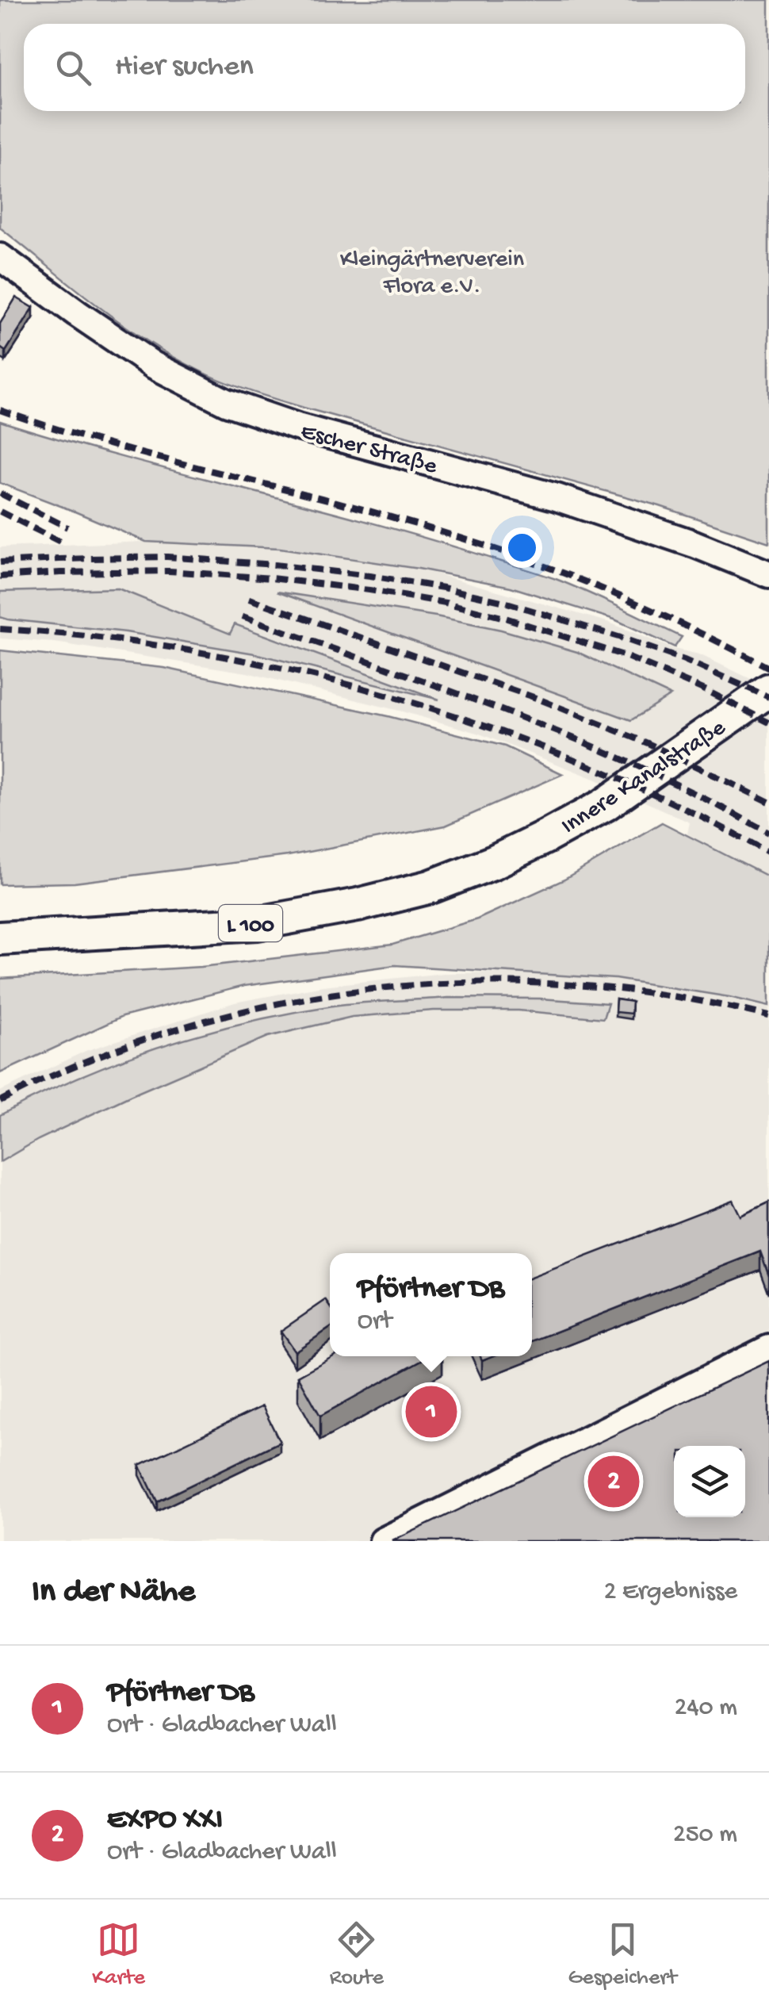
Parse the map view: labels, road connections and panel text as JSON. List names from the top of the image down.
{
  "streets": {
    "main road": ["Innere Kanalstraße", "L 100"],
    "street": ["Escher Straße"]
  },
  "parks": ["Kleingärtnerverein Flora e.V."],
  "page": {
    "search": "Hier suchen",
    "popup": ["Pförtner DB", "Ort"],
    "pins": ["1", "2"],
    "heading": ["In der Nähe", "2 Ergebnisse"],
    "list": [
      {
        "mark": "1",
        "name": "Pförtner DB",
        "note": "Ort · Gladbacher Wall",
        "value": "240 m"
      },
      {
        "mark": "2",
        "name": "EXPO XXI",
        "note": "Ort · Gladbacher Wall",
        "value": "250 m"
      }
    ],
    "nav": ["Karte", "Route", "Gespeichert"]
  }
}
